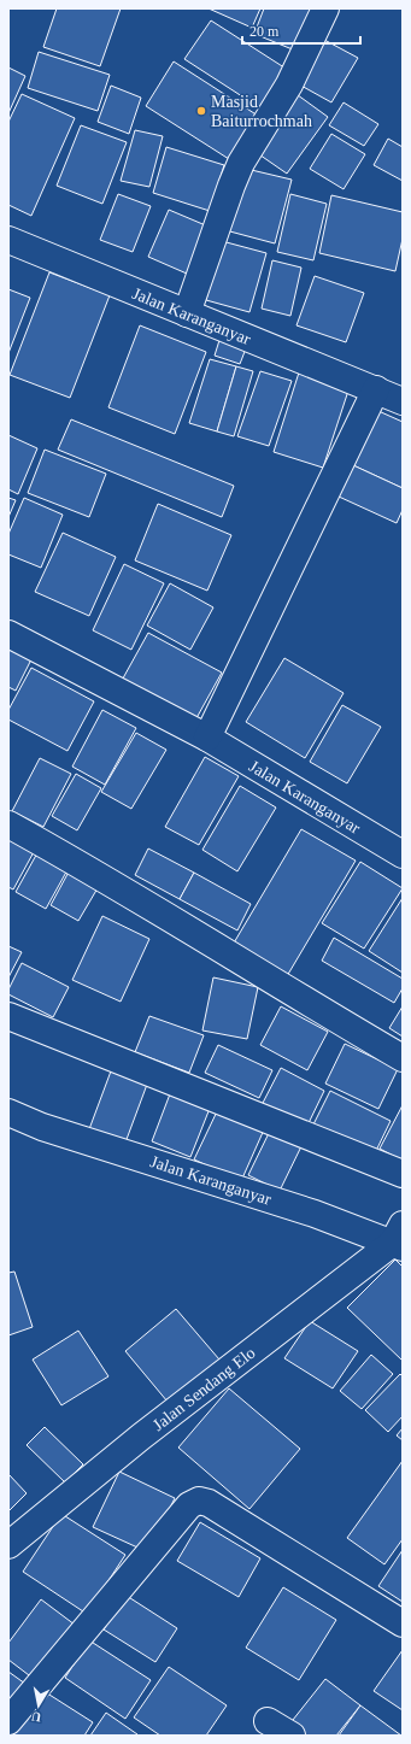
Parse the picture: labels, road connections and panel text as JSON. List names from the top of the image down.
{
  "streets": {
    "street": ["Jalan Karanganyar", "Jalan Sendang Elo"]
  },
  "crossings": [
    ["Jalan Karanganyar", "Jalan Sendang Elo"]
  ],
  "places": ["Masjid Baiturrochmah"],
  "scale_bar": "20 m",
  "north": "bottom"
}
